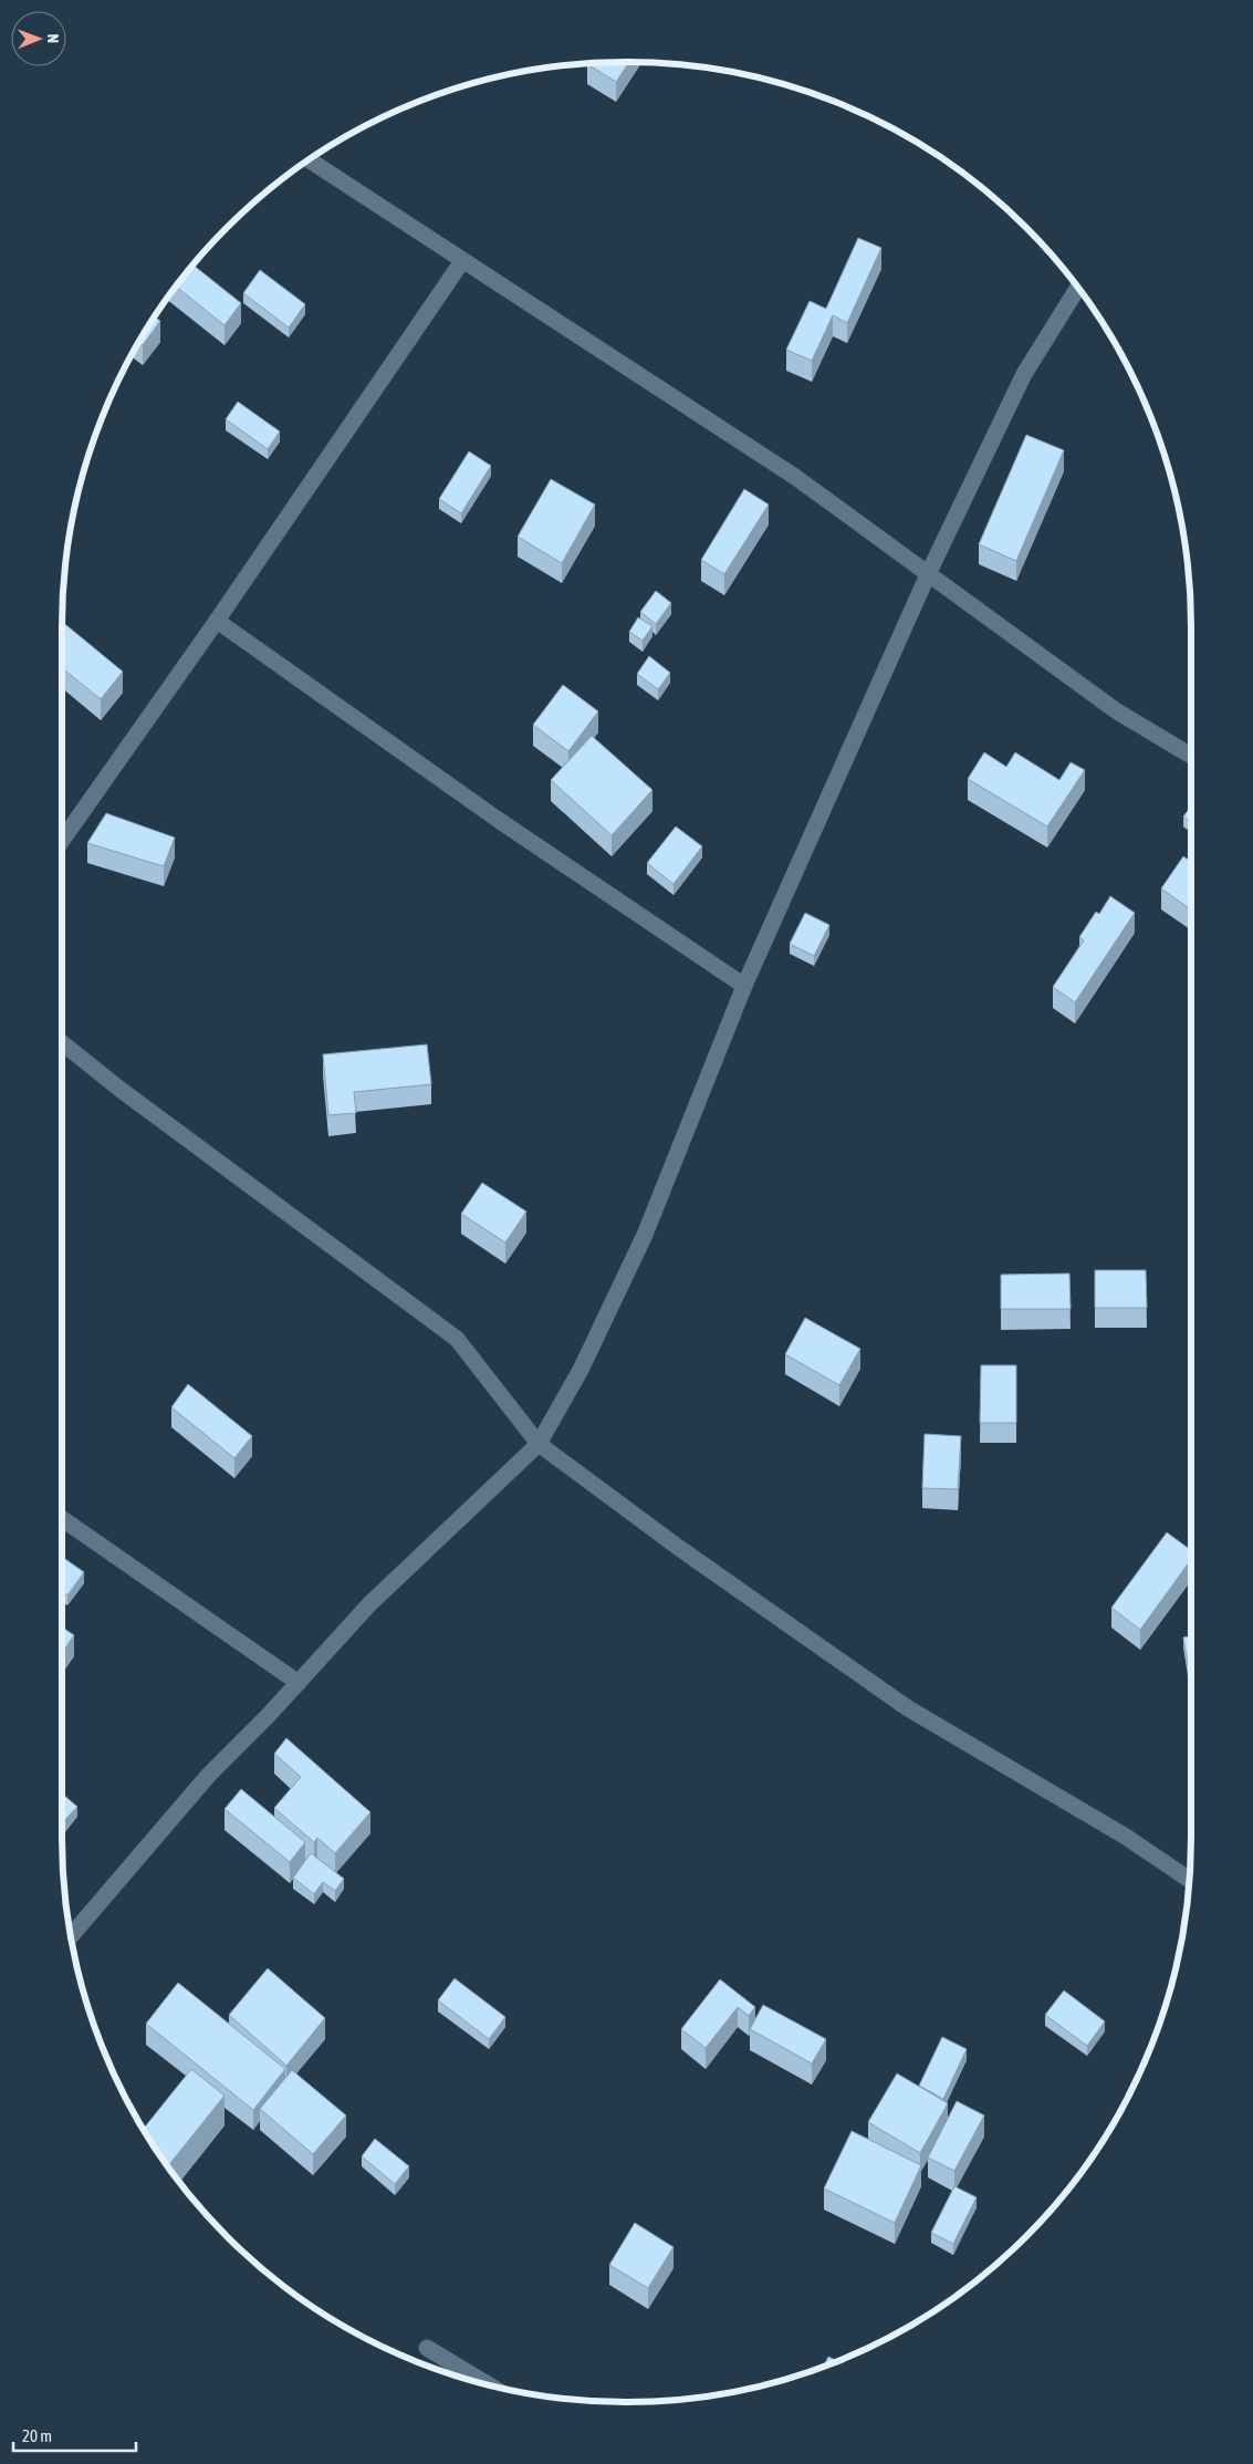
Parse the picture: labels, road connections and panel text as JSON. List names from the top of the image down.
{
  "scale_bar": "20 m",
  "north": "right"
}
